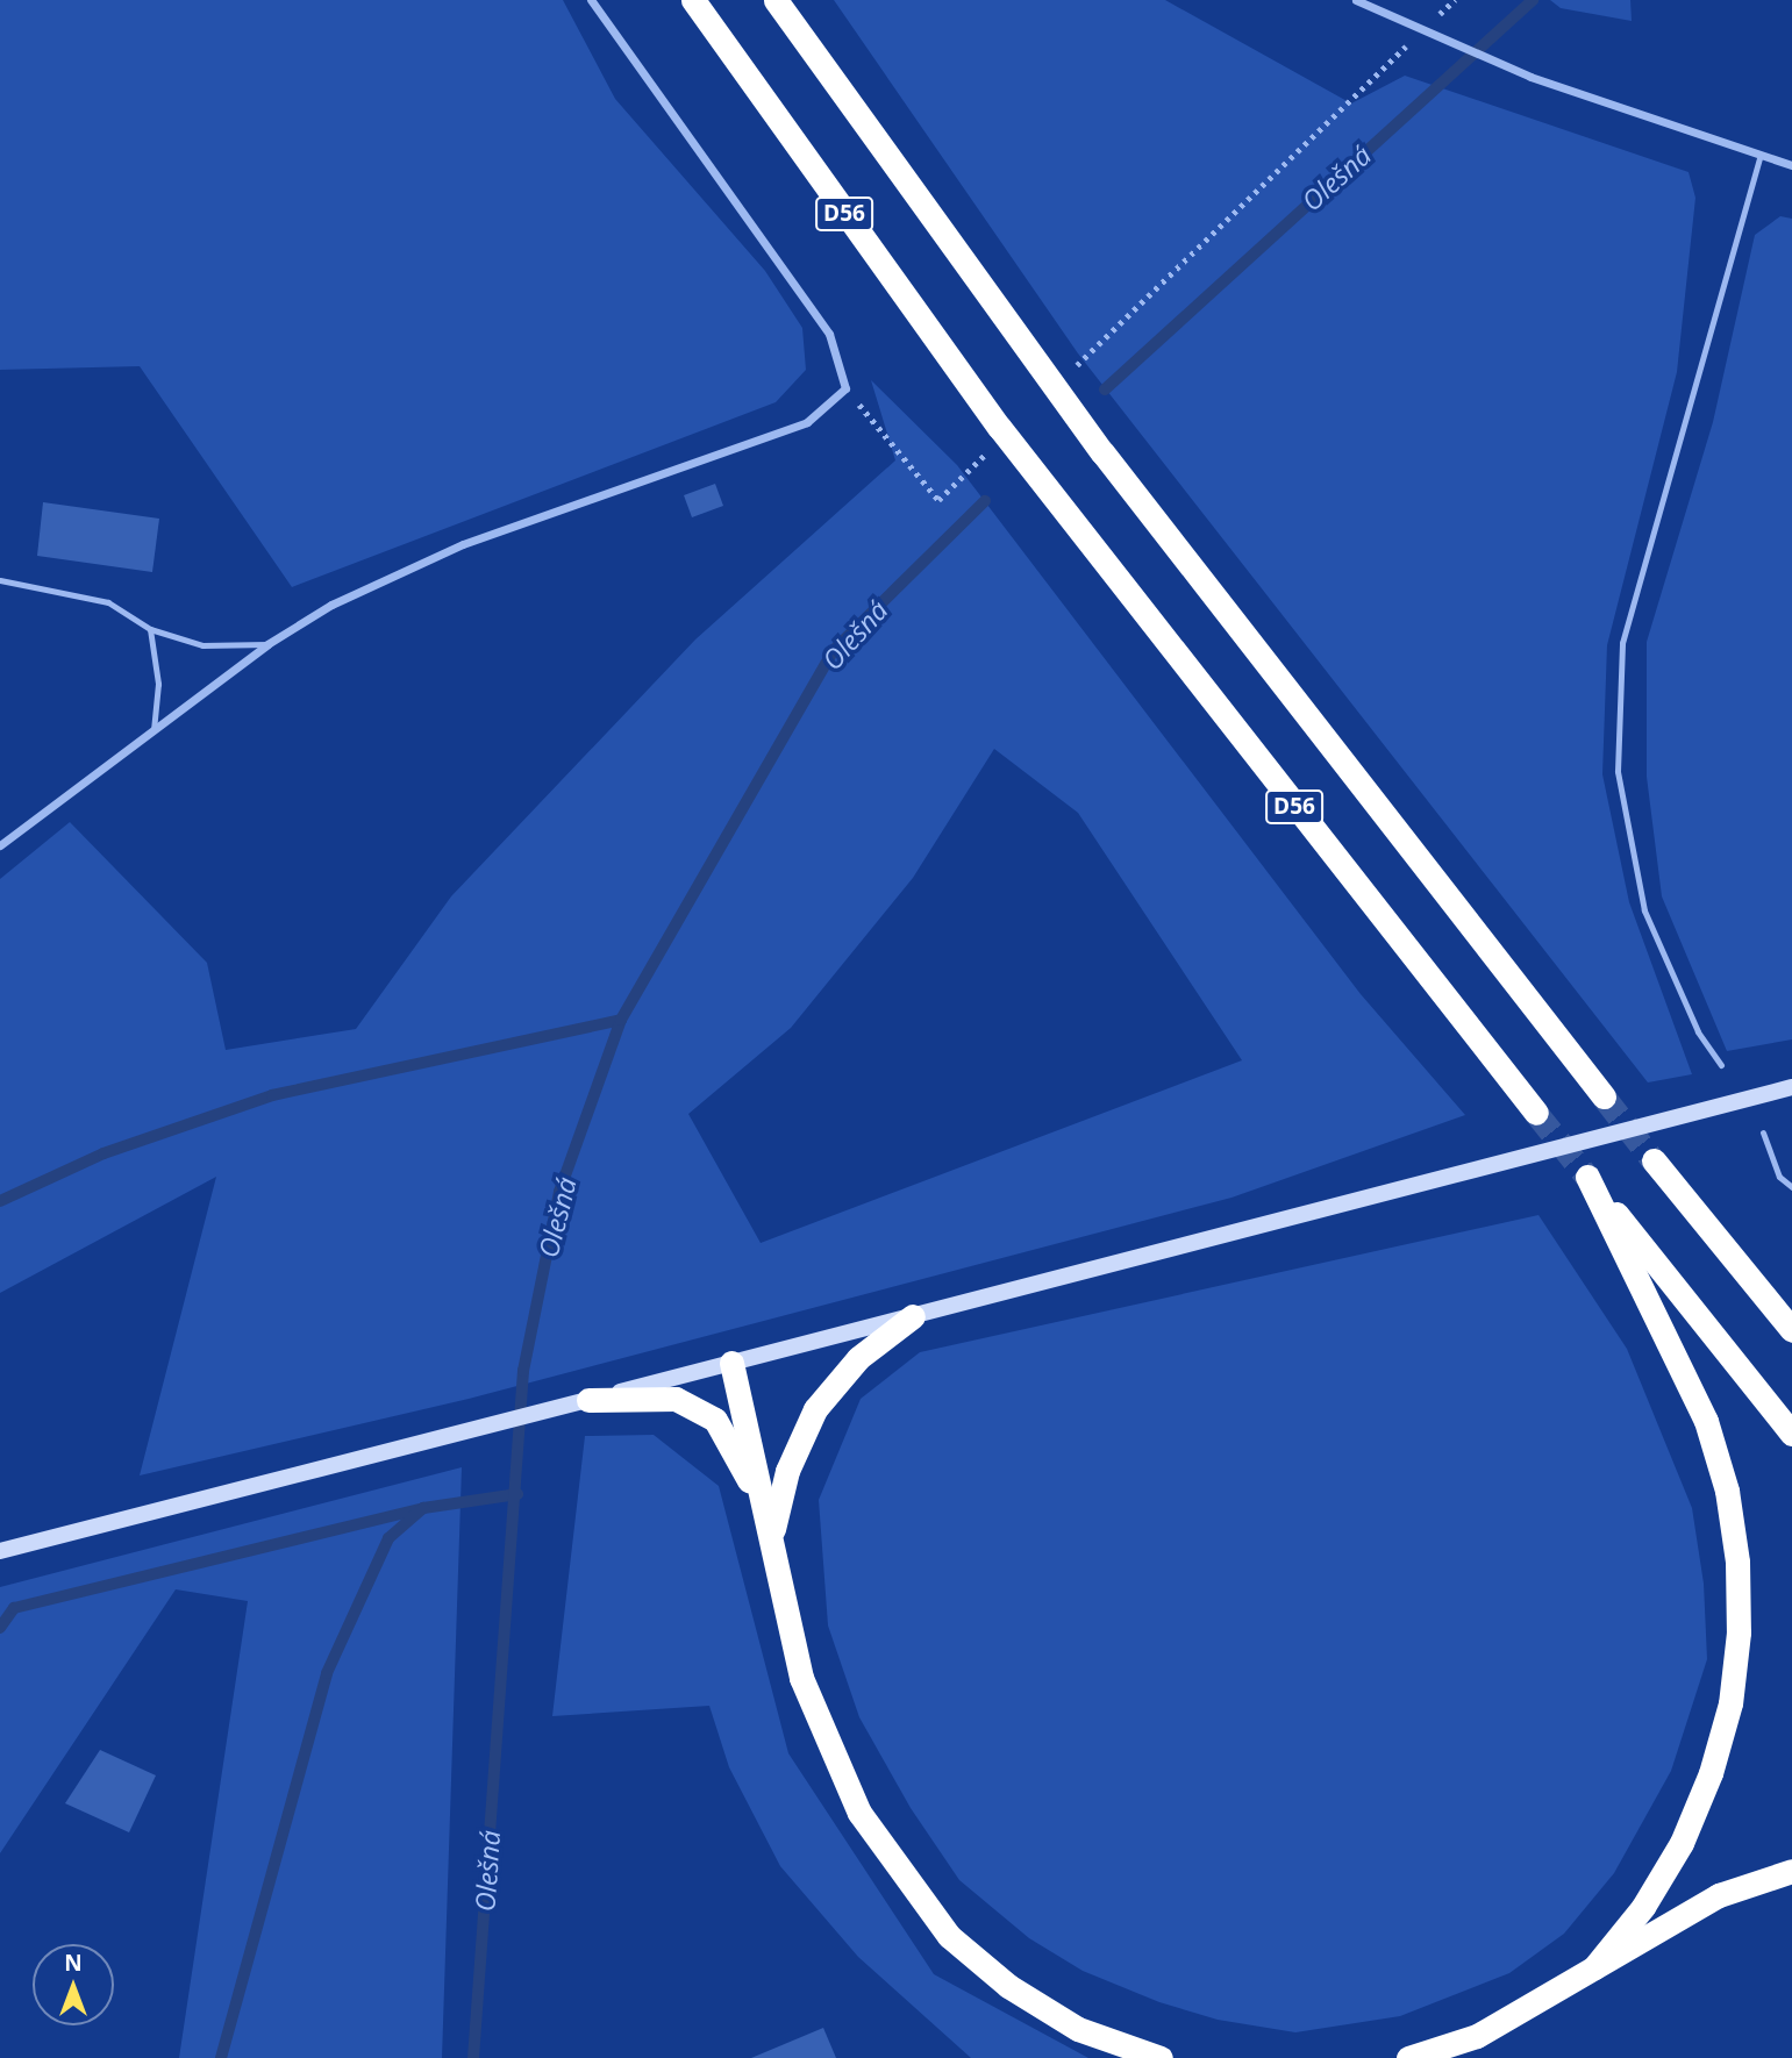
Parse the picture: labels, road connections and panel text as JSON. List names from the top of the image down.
{
  "streets": {
    "highway": ["D56"]
  },
  "water": ["Olešná"],
  "north": "top"
}
